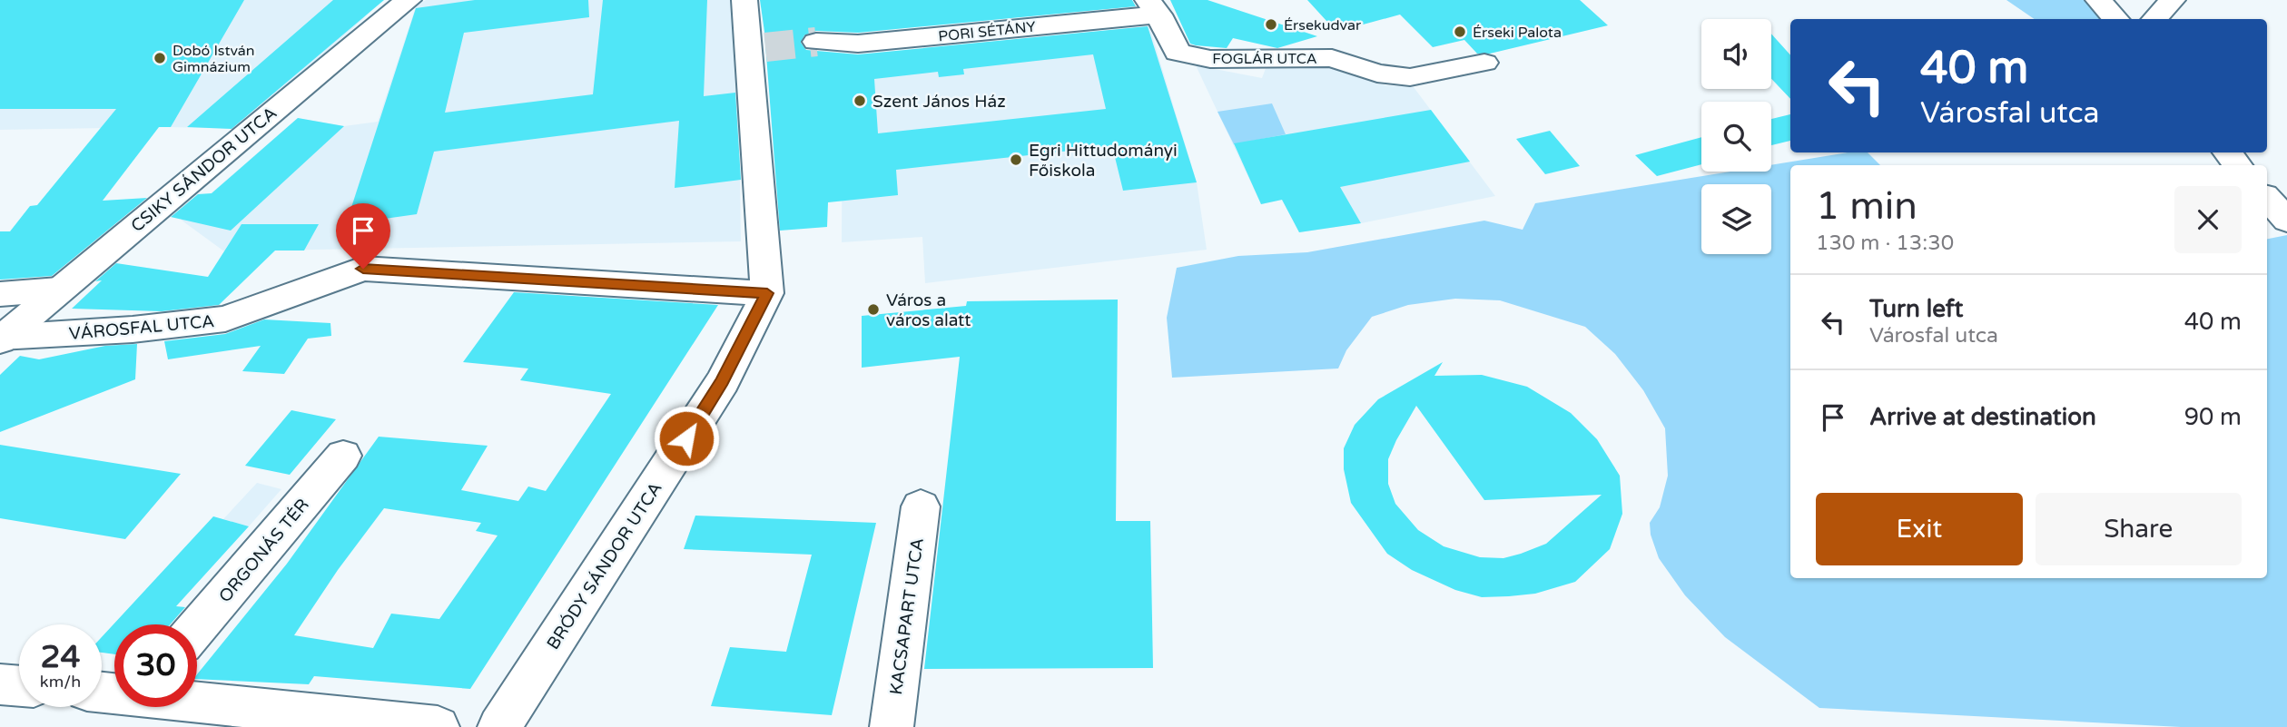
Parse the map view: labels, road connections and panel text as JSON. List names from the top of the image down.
{
  "streets": {
    "street": [
      "PORI SÉTÁNY",
      "FOGLÁR UTCA",
      "CSIKY SÁNDOR UTCA",
      "VÁROSFAL UTCA",
      "ORGONÁS TÉR",
      "BRÓDY SÁNDOR UTCA",
      "KACSAPART UTCA"
    ]
  },
  "crossings": [
    ["PORI SÉTÁNY", "FOGLÁR UTCA"],
    ["CSIKY SÁNDOR UTCA", "VÁROSFAL UTCA"],
    ["VÁROSFAL UTCA", "BRÓDY SÁNDOR UTCA"]
  ],
  "places": [
    "Érsekudvar",
    "Érseki Palota",
    "Dobó István Gimnázium",
    "Szent János Ház",
    "Egri Hittudományi Főiskola",
    "Város a város alatt"
  ],
  "page": {
    "turn": ["40 m", "Városfal utca"],
    "heading": ["1 min", "130 m · 13:30"],
    "list": [
      {
        "name": "Turn left",
        "note": "Városfal utca",
        "value": "40 m"
      },
      {
        "name": "Arrive at destination",
        "value": "90 m"
      }
    ],
    "buttons": ["Exit", "Share"],
    "speed": "24 km/h",
    "limit": "30"
  }
}
